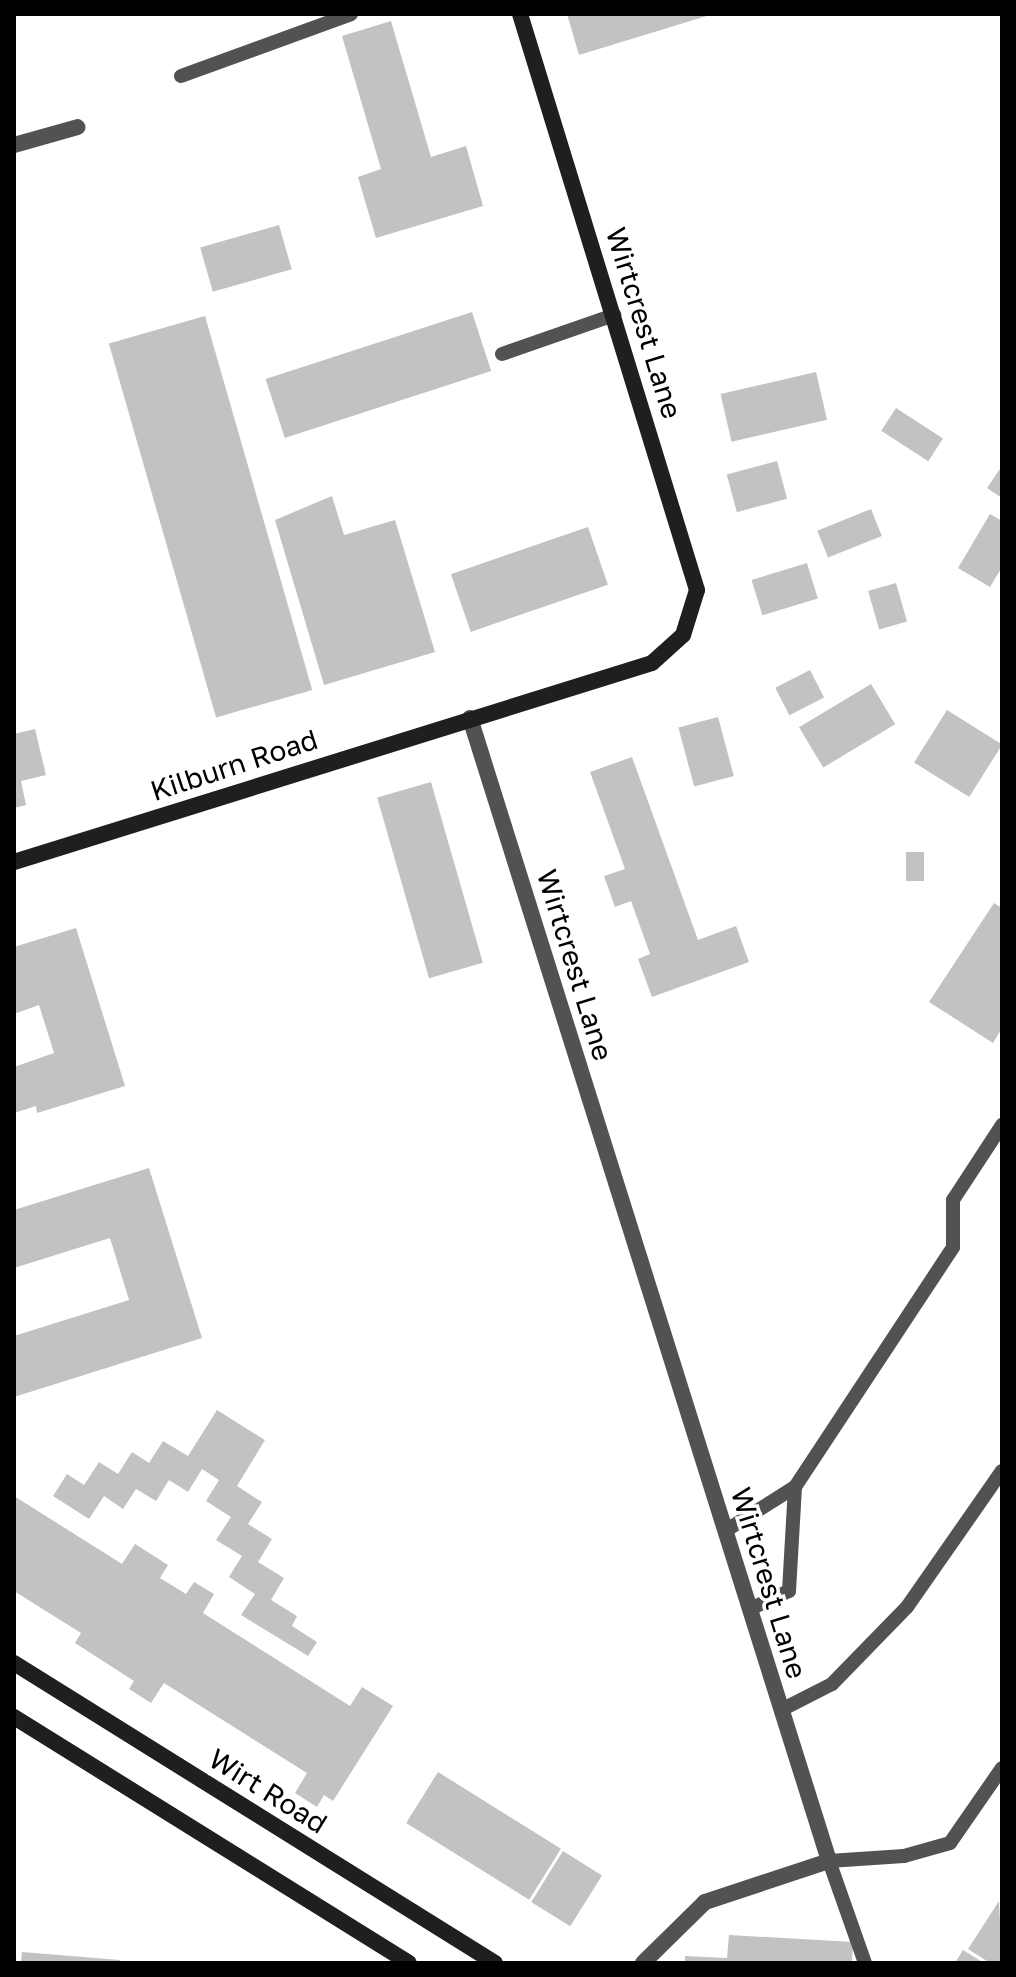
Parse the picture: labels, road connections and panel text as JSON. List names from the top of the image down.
{
  "streets": {
    "street": ["Wirtcrest Lane", "Kilburn Road", "Wirt Road"]
  },
  "crossings": [
    ["Wirtcrest Lane", "Kilburn Road"]
  ]
}
